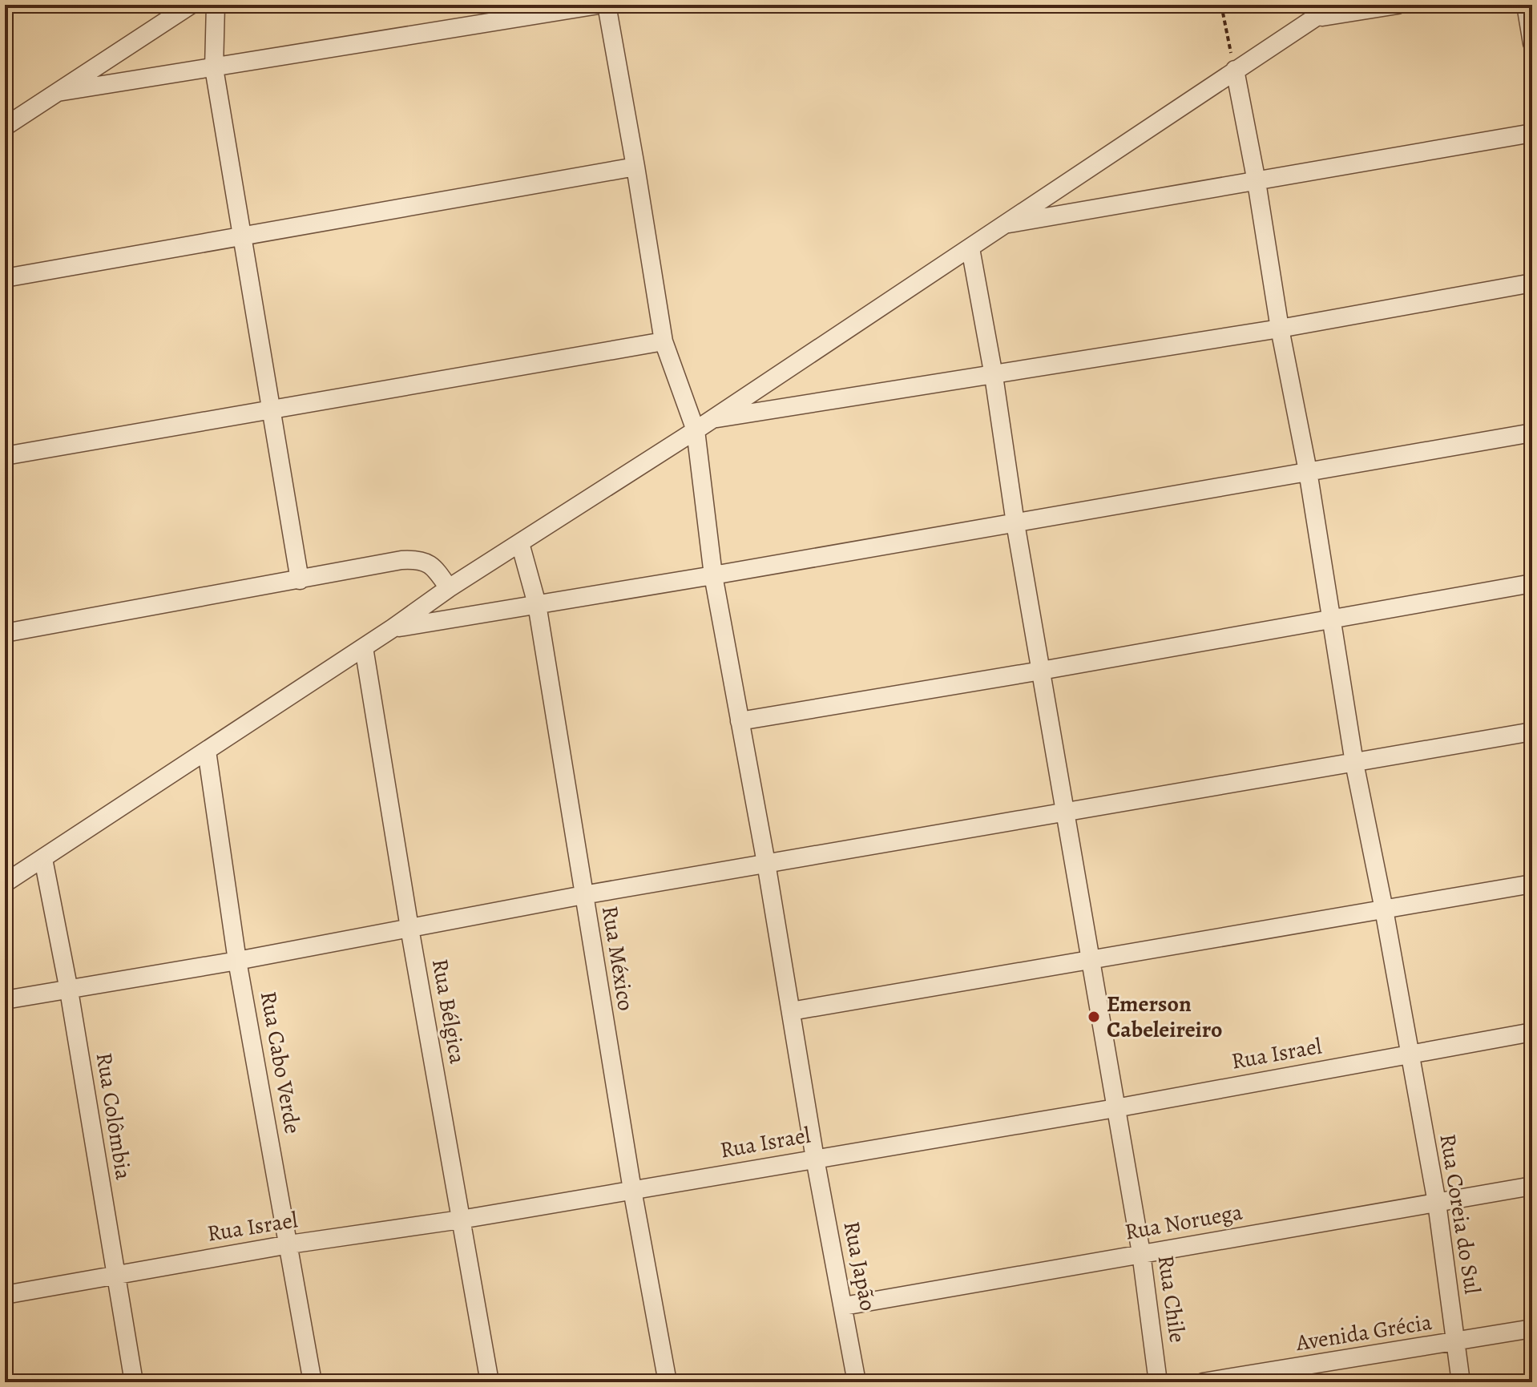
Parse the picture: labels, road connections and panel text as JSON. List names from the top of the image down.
{
  "streets": {
    "street": [
      "Rua México",
      "Rua Bélgica",
      "Rua Israel",
      "Rua Cabo Verde",
      "Rua Colômbia",
      "Rua Coreia do Sul",
      "Rua Noruega",
      "Rua Japão",
      "Rua Chile",
      "Avenida Grécia"
    ]
  },
  "crossings": [
    ["Rua México", "Rua Israel"],
    ["Rua Bélgica", "Rua Israel"],
    ["Rua Israel", "Rua Cabo Verde"],
    ["Rua Israel", "Rua Colômbia"],
    ["Rua Israel", "Rua Coreia do Sul"],
    ["Rua Israel", "Rua Japão"],
    ["Rua Israel", "Rua Chile"],
    ["Rua Coreia do Sul", "Rua Noruega"],
    ["Rua Coreia do Sul", "Avenida Grécia"],
    ["Rua Noruega", "Rua Japão"],
    ["Rua Noruega", "Rua Chile"]
  ],
  "places": ["Emerson Cabeleireiro"]
}
